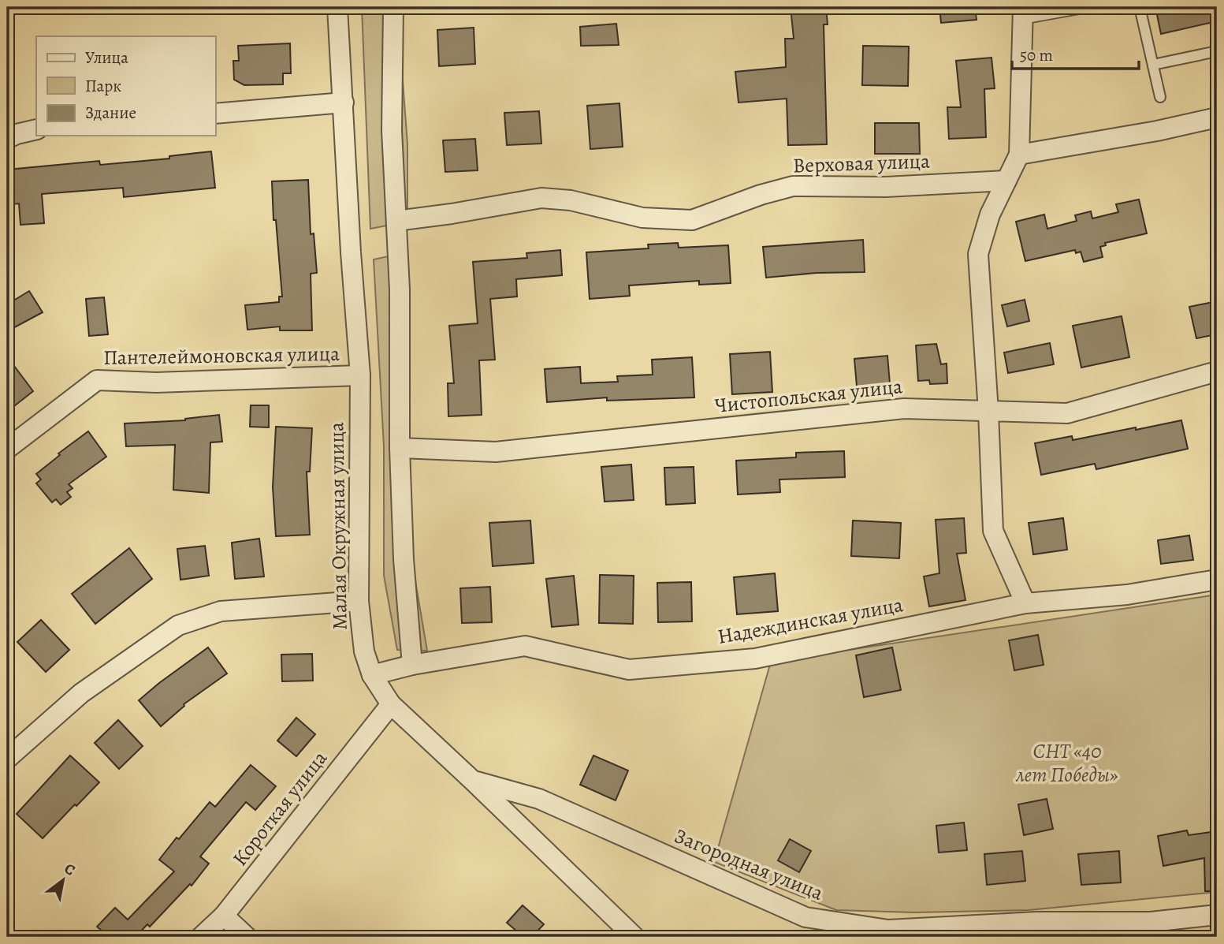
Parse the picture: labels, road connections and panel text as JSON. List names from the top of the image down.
{
  "streets": {
    "street": [
      "Верховая улица",
      "Пантелеймоновская улица",
      "Чистопольская улица",
      "Малая Окружная улица",
      "Надеждинская улица",
      "Короткая улица",
      "Загородная улица"
    ]
  },
  "crossings": [
    ["Пантелеймоновская улица", "Малая Окружная улица"],
    ["Малая Окружная улица", "Надеждинская улица"],
    ["Малая Окружная улица", "Короткая улица"],
    ["Малая Окружная улица", "Загородная улица"]
  ],
  "parks": ["СНТ «40 лет Победы»"],
  "legend": ["Улица", "Парк", "Здание"],
  "scale_bar": "50 m",
  "north": "top right"
}
